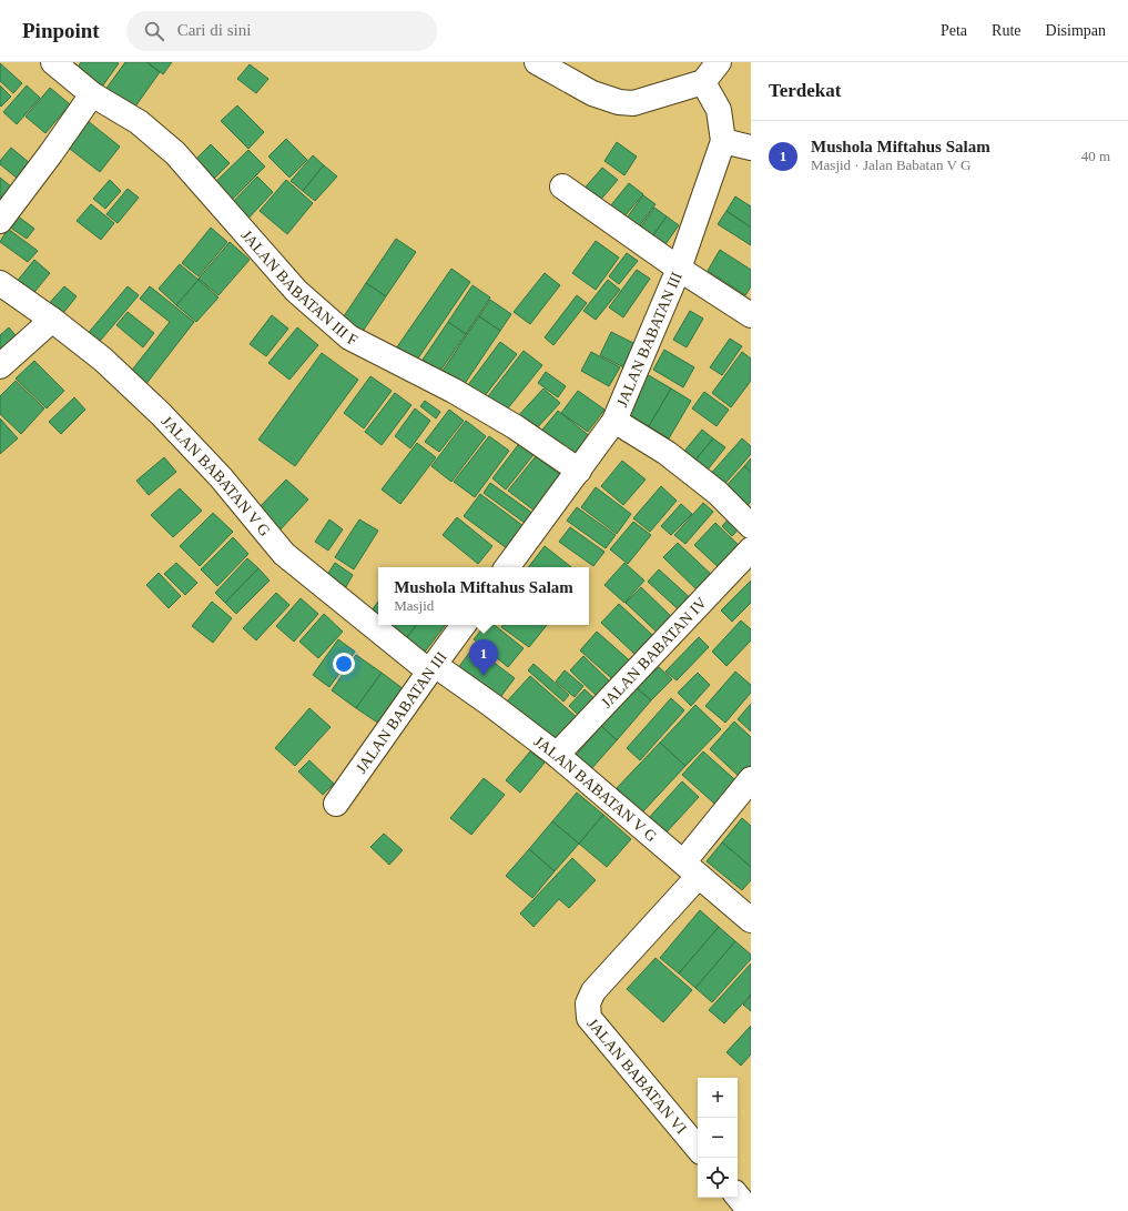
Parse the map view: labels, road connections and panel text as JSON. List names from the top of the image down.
{
  "streets": {
    "street": [
      "JALAN BABATAN III F",
      "JALAN BABATAN III",
      "JALAN BABATAN V G",
      "JALAN BABATAN IV",
      "JALAN BABATAN VI"
    ]
  },
  "crossings": [
    ["JALAN BABATAN III F", "JALAN BABATAN III"],
    ["JALAN BABATAN III", "JALAN BABATAN V G"],
    ["JALAN BABATAN V G", "JALAN BABATAN IV"],
    ["JALAN BABATAN V G", "JALAN BABATAN VI"]
  ],
  "page": {
    "header": "Pinpoint",
    "search": "Cari di sini",
    "nav": ["Peta", "Rute", "Disimpan"],
    "heading": "Terdekat",
    "list": [
      {
        "mark": "1",
        "name": "Mushola Miftahus Salam",
        "note": "Masjid · Jalan Babatan V G",
        "value": "40 m"
      }
    ],
    "popup": ["Mushola Miftahus Salam", "Masjid"],
    "pins": "1",
    "map_buttons": ["+", "−"]
  }
}
